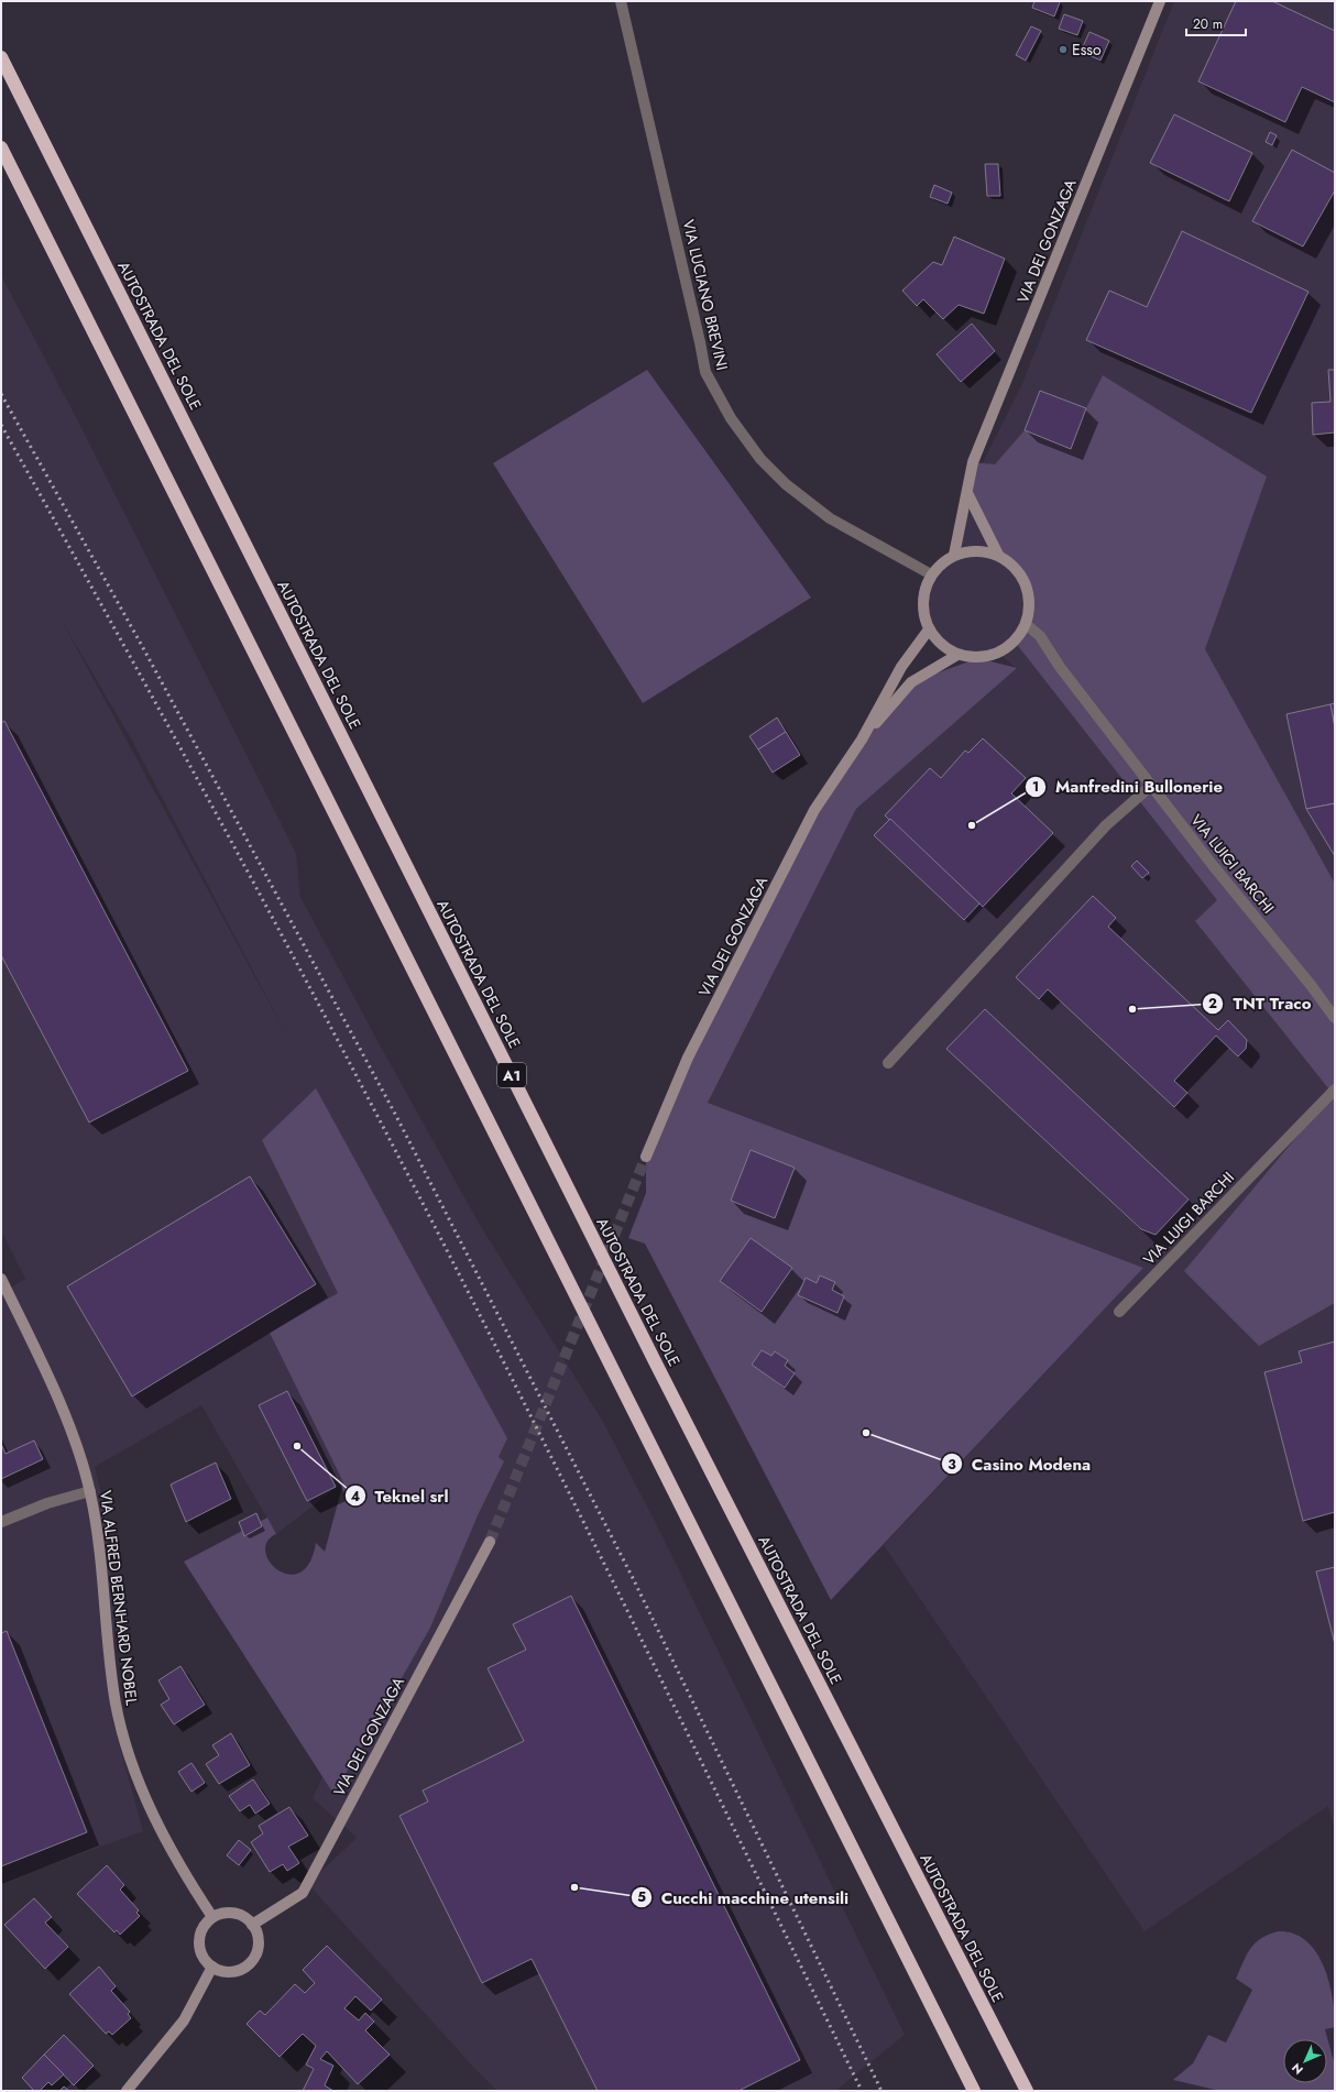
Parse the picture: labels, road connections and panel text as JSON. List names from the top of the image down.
{
  "streets": {
    "highway": ["AUTOSTRADA DEL SOLE", "A1"],
    "main road": ["VIA DEI GONZAGA", "VIA ALFRED BERNHARD NOBEL"],
    "street": ["VIA LUCIANO BREVINI", "VIA LUIGI BARCHI"]
  },
  "crossings": [
    ["VIA DEI GONZAGA", "VIA LUCIANO BREVINI"],
    ["VIA DEI GONZAGA", "VIA LUIGI BARCHI"],
    ["VIA DEI GONZAGA", "VIA ALFRED BERNHARD NOBEL"],
    ["VIA LUCIANO BREVINI", "VIA LUIGI BARCHI"]
  ],
  "places": [
    "Esso",
    "Manfredini Bullonerie",
    "TNT Traco",
    "Casino Modena",
    "Teknel srl",
    "Cucchi macchine utensili"
  ],
  "scale_bar": "20 m",
  "north": "bottom left"
}
